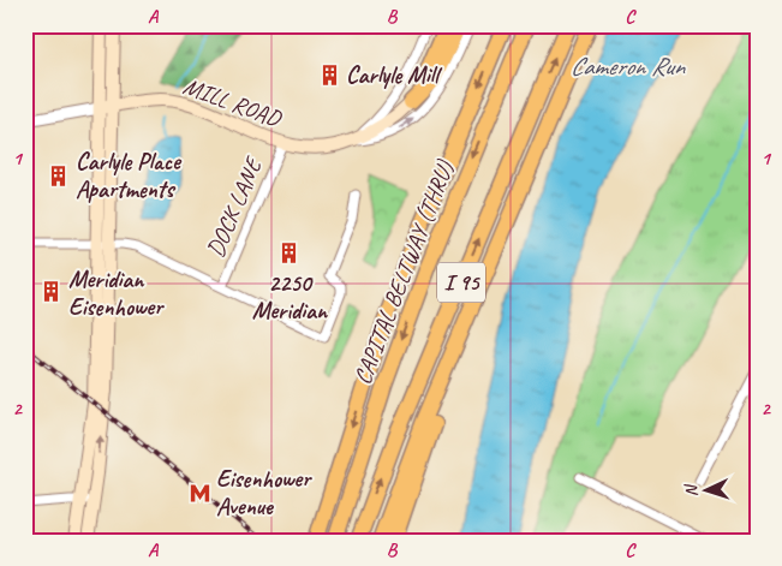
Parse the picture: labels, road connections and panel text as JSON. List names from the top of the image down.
{
  "streets": {
    "highway": ["CAPITAL BELTWAY (THRU)", "I 95"],
    "main road": ["MILL ROAD"],
    "street": ["DOCK LANE"]
  },
  "crossings": [
    ["MILL ROAD", "DOCK LANE"]
  ],
  "water": ["Cameron Run"],
  "places": {
    "building": [
      "Carlyle Mill",
      "Carlyle Place Apartments",
      "2250 Meridian",
      "Meridian Eisenhower"
    ],
    "metro station": ["Eisenhower Avenue"]
  },
  "north": "left",
  "grid": {
    "columns": ["A", "B", "C"],
    "rows": ["1", "2"]
  }
}
